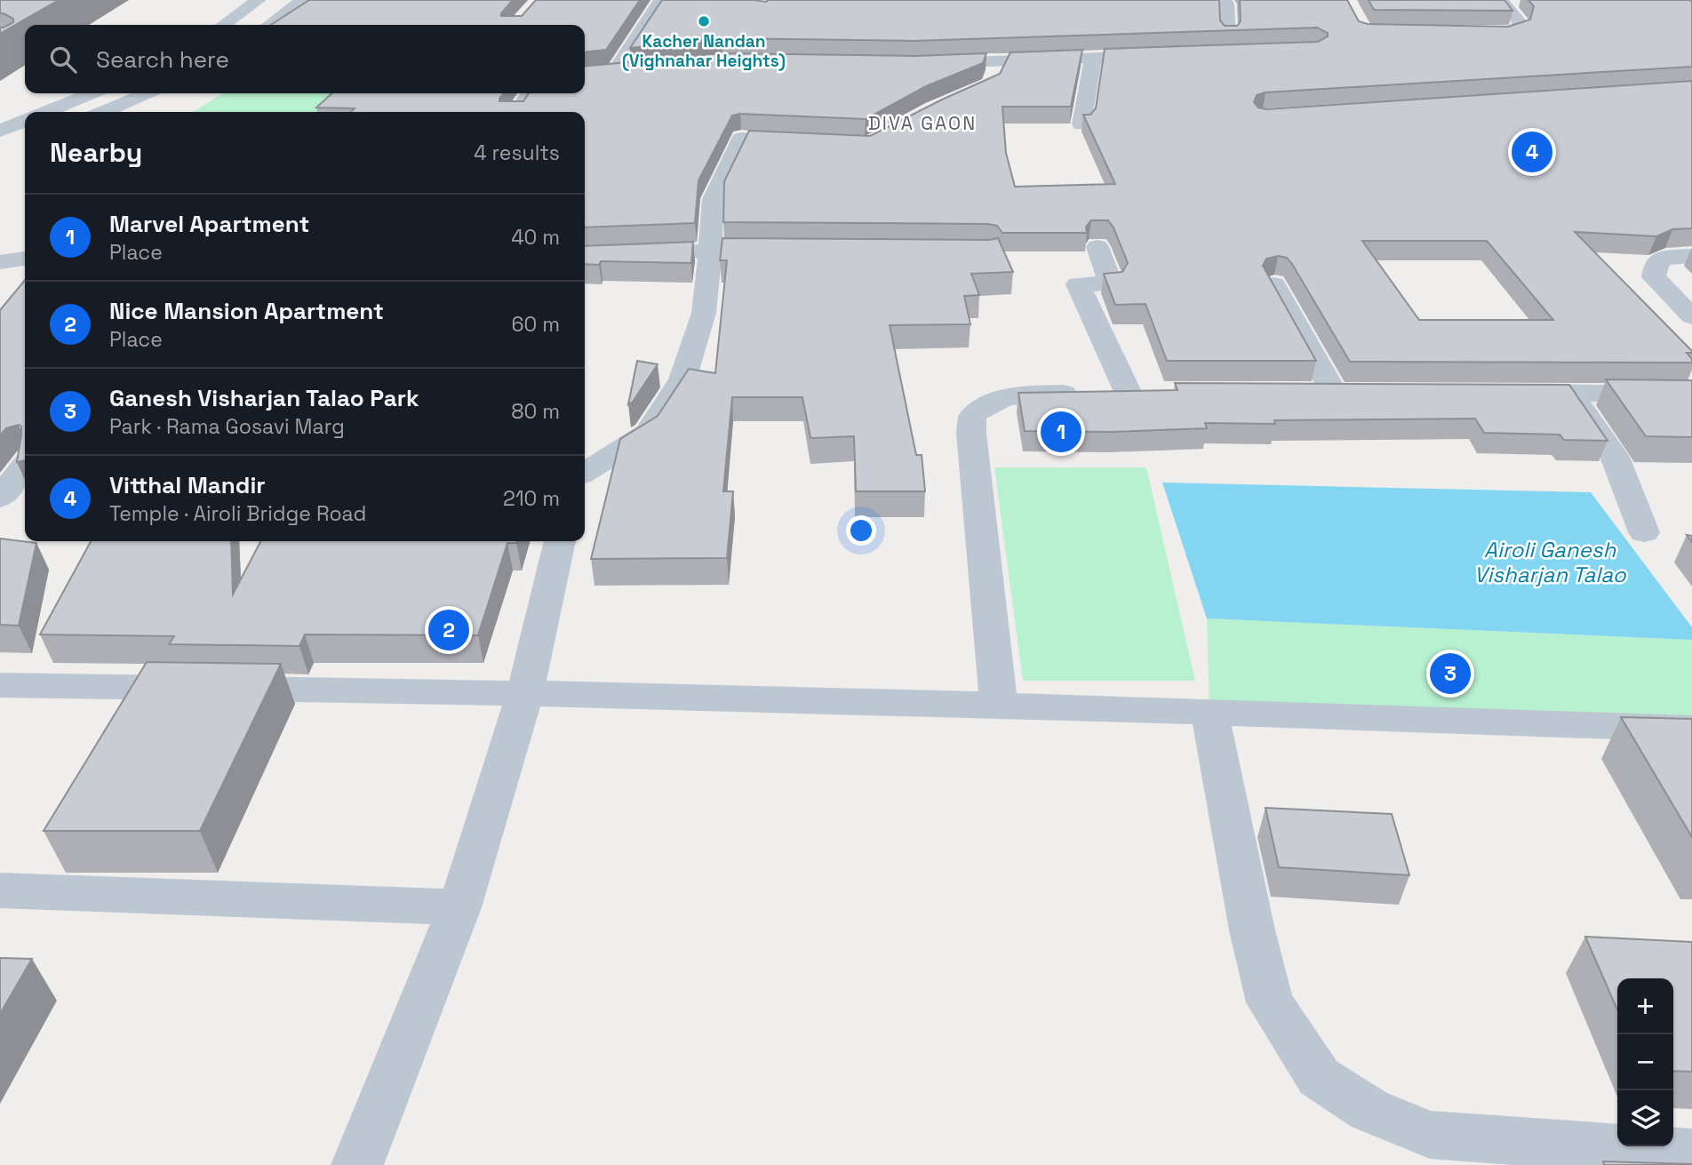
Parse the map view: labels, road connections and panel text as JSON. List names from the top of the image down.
{
  "districts": ["DIVA GAON"],
  "water": ["Airoli Ganesh Visharjan Talao"],
  "places": ["Kacher Nandan (Vighnahar Heights)"],
  "page": {
    "search": "Search here",
    "heading": ["Nearby", "4 results"],
    "pins": [
      "4",
      "1",
      "2",
      "3"
    ],
    "list": [
      {
        "mark": "1",
        "name": "Marvel Apartment",
        "note": "Place",
        "value": "40 m"
      },
      {
        "mark": "2",
        "name": "Nice Mansion Apartment",
        "note": "Place",
        "value": "60 m"
      },
      {
        "mark": "3",
        "name": "Ganesh Visharjan Talao Park",
        "note": "Park · Rama Gosavi Marg",
        "value": "80 m"
      },
      {
        "mark": "4",
        "name": "Vitthal Mandir",
        "note": "Temple · Airoli Bridge Road",
        "value": "210 m"
      }
    ],
    "map_buttons": ["+", "−"]
  }
}
